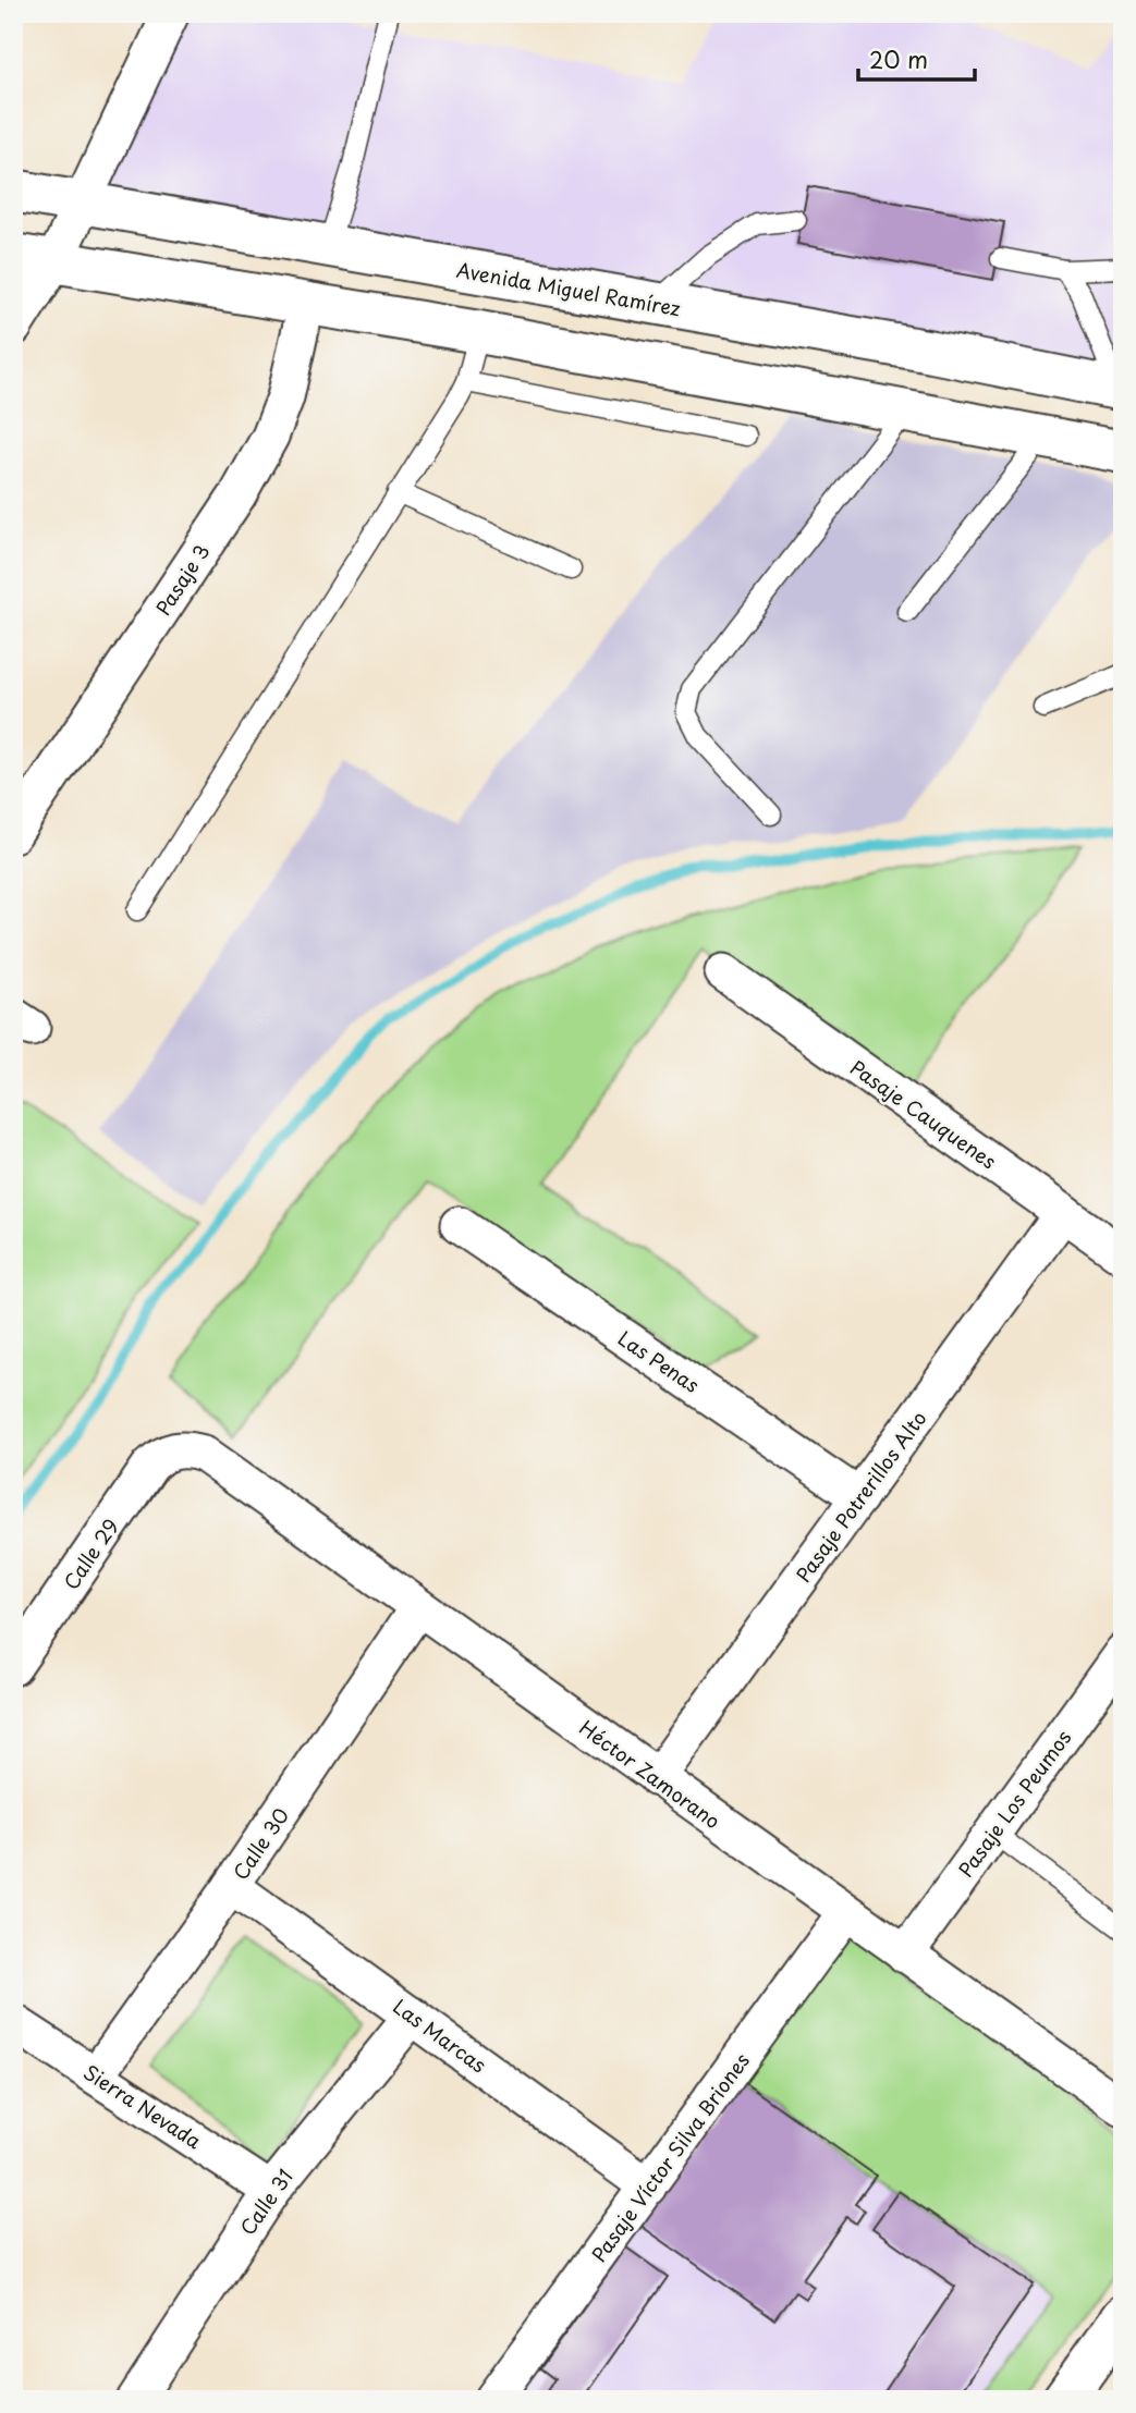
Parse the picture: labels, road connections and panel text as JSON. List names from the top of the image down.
{
  "streets": {
    "main road": ["Avenida Miguel Ramírez"],
    "street": [
      "Pasaje 3",
      "Pasaje Cauquenes",
      "Las Penas",
      "Pasaje Potrerillos Alto",
      "Calle 29",
      "Héctor Zamorano",
      "Pasaje Los Peumos",
      "Calle 30",
      "Las Marcas",
      "Sierra Nevada",
      "Pasaje Víctor Silva Briones",
      "Calle 31"
    ]
  },
  "crossings": [
    ["Pasaje Cauquenes", "Pasaje Potrerillos Alto"],
    ["Las Penas", "Pasaje Potrerillos Alto"],
    ["Pasaje Potrerillos Alto", "Héctor Zamorano"],
    ["Calle 29", "Héctor Zamorano"],
    ["Héctor Zamorano", "Pasaje Los Peumos"],
    ["Héctor Zamorano", "Calle 30"],
    ["Héctor Zamorano", "Pasaje Víctor Silva Briones"],
    ["Calle 30", "Las Marcas"],
    ["Calle 30", "Sierra Nevada"],
    ["Las Marcas", "Pasaje Víctor Silva Briones"],
    ["Las Marcas", "Calle 31"],
    ["Sierra Nevada", "Calle 31"]
  ],
  "scale_bar": "20 m"
}
